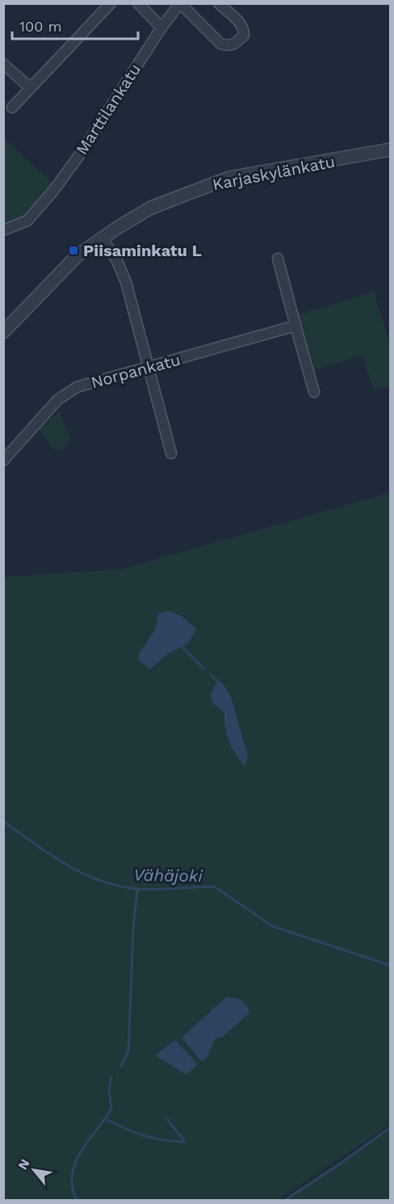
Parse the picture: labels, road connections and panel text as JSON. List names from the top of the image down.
{
  "streets": {
    "street": ["Marttilankatu", "Karjaskylänkatu", "Norpankatu"]
  },
  "water": ["Vähäjoki"],
  "places": {
    "transit": ["Piisaminkatu L"]
  },
  "scale_bar": "100 m",
  "north": "top left"
}
